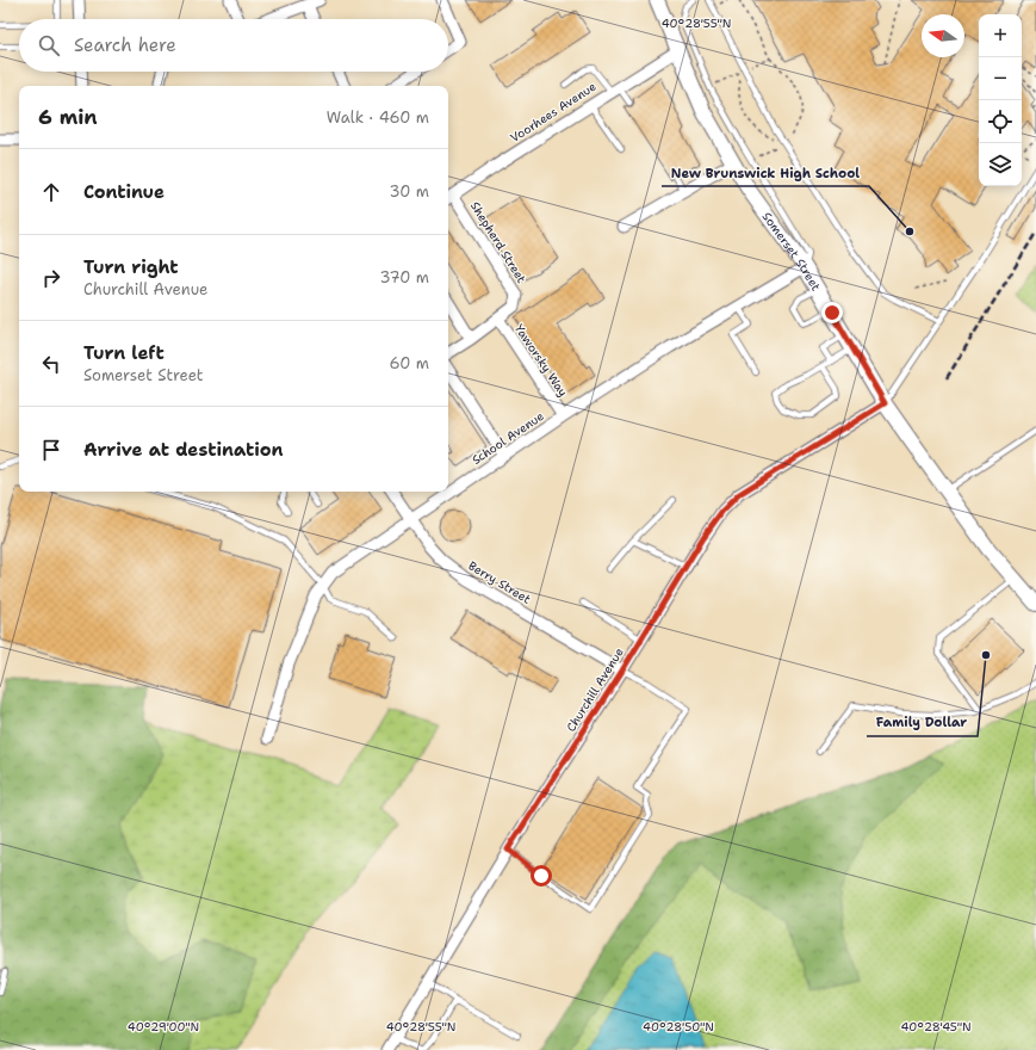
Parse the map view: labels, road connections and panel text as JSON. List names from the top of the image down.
{
  "streets": {
    "main road": ["Somerset Street"],
    "street": [
      "Voorhees Avenue",
      "Shepherd Street",
      "Yaworsky Way",
      "School Avenue",
      "Berry Street",
      "Churchill Avenue"
    ]
  },
  "crossings": [
    ["Voorhees Avenue", "Shepherd Street"],
    ["Voorhees Avenue", "Somerset Street"],
    ["Shepherd Street", "Yaworsky Way"],
    ["Somerset Street", "School Avenue"],
    ["Somerset Street", "Churchill Avenue"],
    ["Yaworsky Way", "School Avenue"],
    ["School Avenue", "Berry Street"],
    ["Berry Street", "Churchill Avenue"]
  ],
  "places": ["New Brunswick High School", "Family Dollar"],
  "north": "left",
  "page": {
    "map_buttons": ["+", "−"],
    "search": "Search here",
    "heading": ["6 min", "Walk · 460 m"],
    "list": [
      ["Continue", "30 m"],
      ["Turn right", "Churchill Avenue", "370 m"],
      ["Turn left", "Somerset Street", "60 m"],
      "Arrive at destination"
    ]
  },
  "coordinates": [
    "40°28'55\"N",
    "40°29'00\"N",
    "40°28'50\"N",
    "40°28'45\"N"
  ]
}
